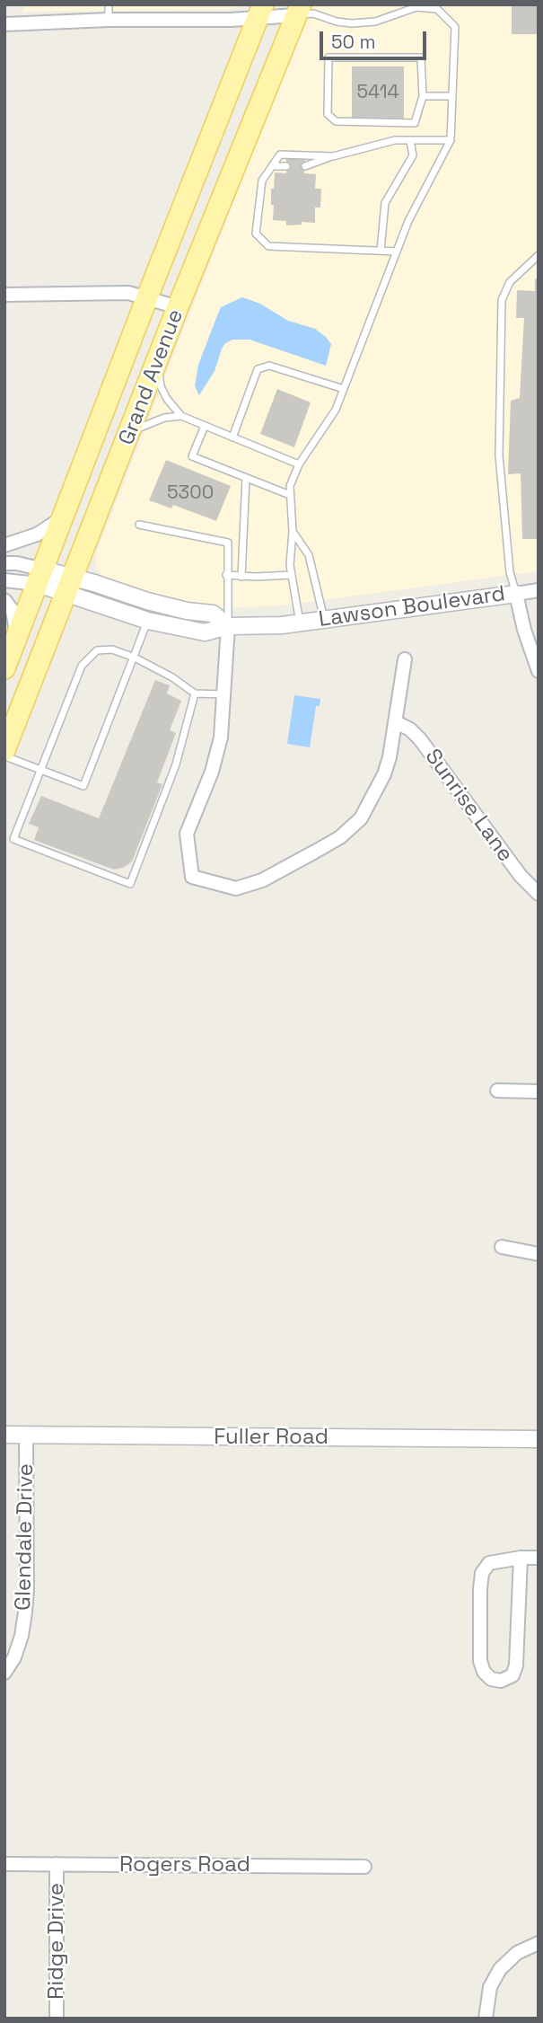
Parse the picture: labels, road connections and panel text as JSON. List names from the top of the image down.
{
  "streets": {
    "main road": ["Grand Avenue"],
    "street": [
      "Lawson Boulevard",
      "Sunrise Lane",
      "Fuller Road",
      "Glendale Drive",
      "Rogers Road",
      "Ridge Drive"
    ]
  },
  "crossings": [
    ["Grand Avenue", "Lawson Boulevard"],
    ["Fuller Road", "Glendale Drive"],
    ["Rogers Road", "Ridge Drive"]
  ],
  "house_numbers": ["5414", "5300"],
  "scale_bar": "50 m"
}
